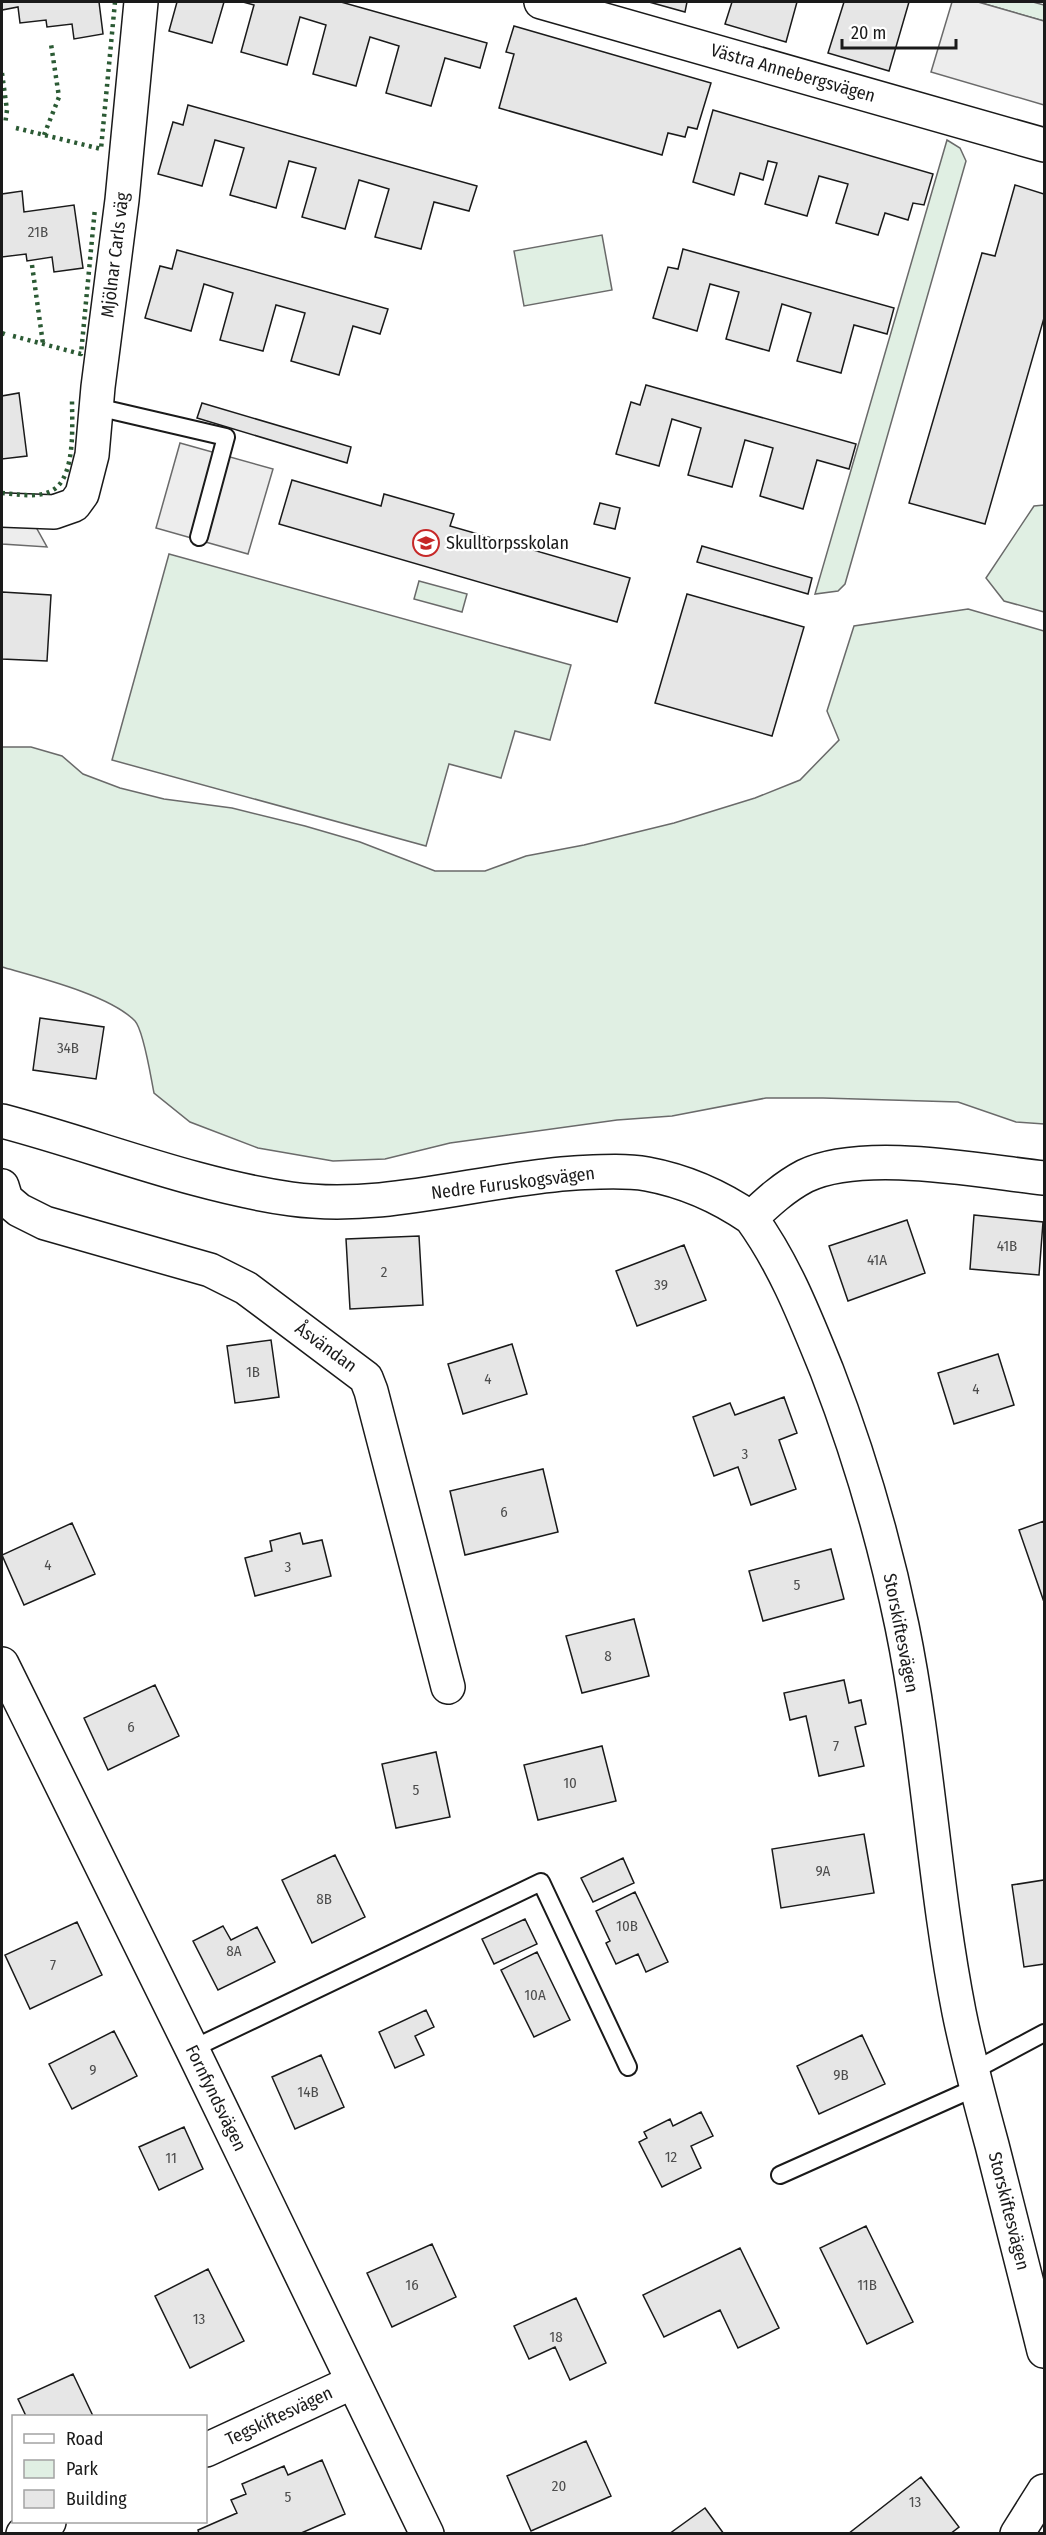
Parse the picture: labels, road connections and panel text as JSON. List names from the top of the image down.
{
  "streets": {
    "street": [
      "Västra Annebergsvägen",
      "Mjölnar Carls väg",
      "Nedre Furuskogsvägen",
      "Åsvändan",
      "Storskiftesvägen",
      "Fornfyndsvägen",
      "Tegskiftesvägen"
    ]
  },
  "crossings": [
    ["Nedre Furuskogsvägen", "Storskiftesvägen"],
    ["Fornfyndsvägen", "Tegskiftesvägen"]
  ],
  "places": {
    "school or university": ["Skulltorpsskolan"]
  },
  "house_numbers": [
    "21B",
    "34B",
    "41B",
    "41A",
    "2",
    "39",
    "1B",
    "4",
    "4",
    "3",
    "6",
    "4",
    "3",
    "5",
    "8",
    "6",
    "7",
    "10",
    "5",
    "9A",
    "8B",
    "10B",
    "8A",
    "7",
    "10A",
    "9",
    "9B",
    "14B",
    "12",
    "11",
    "16",
    "11B",
    "13",
    "18",
    "20",
    "5",
    "13"
  ],
  "legend": ["Road", "Park", "Building"],
  "scale_bar": "20 m"
}
